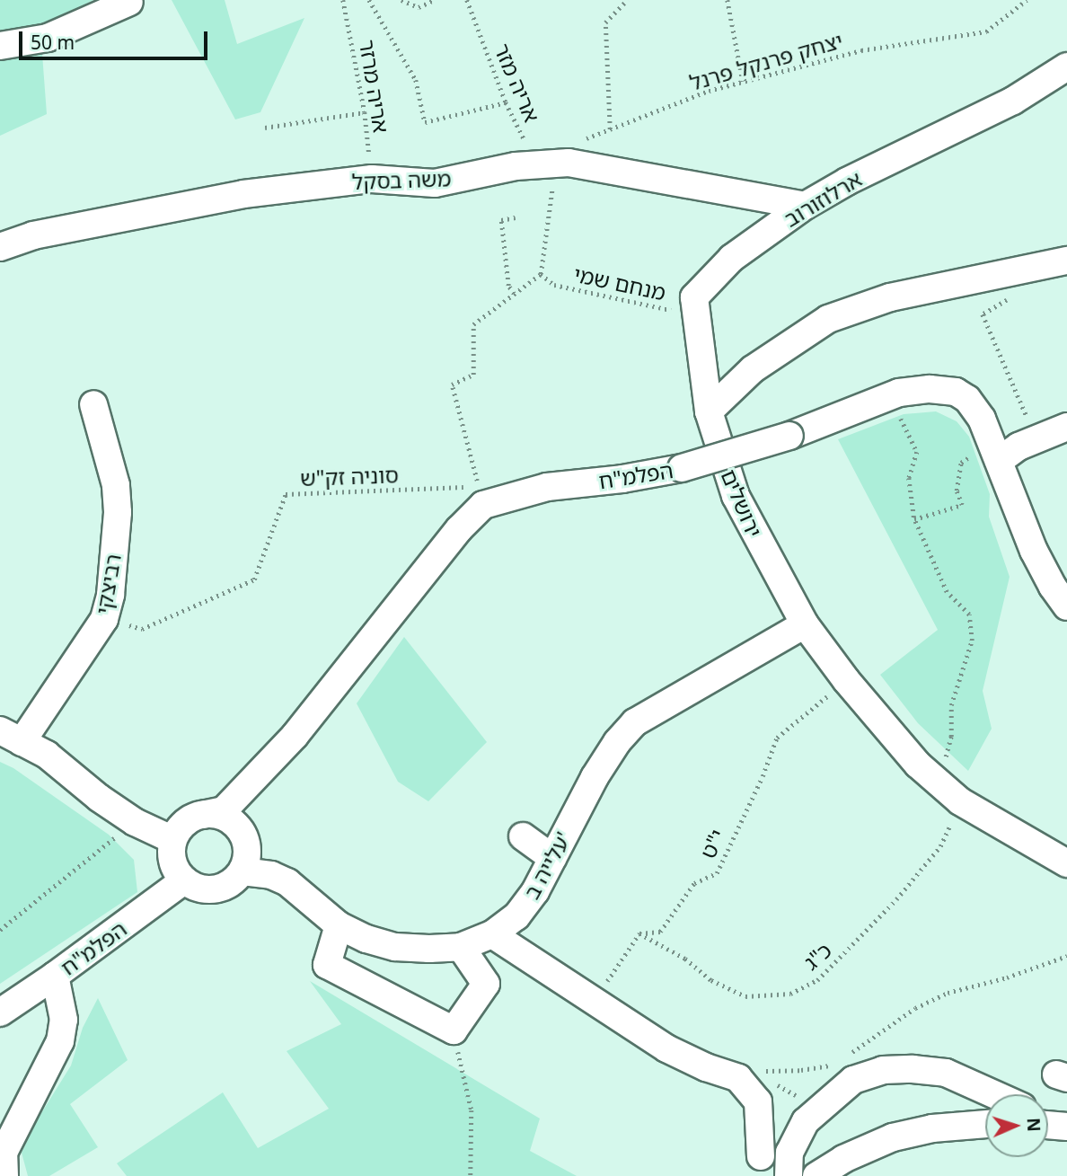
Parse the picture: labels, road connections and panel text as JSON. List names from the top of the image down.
{
  "streets": {
    "street": [
      "משה בסקל",
      "ארלוזורוב",
      "הפלמ\"ח",
      "ירושלים",
      "רביצקי",
      "עלייה ב'"
    ],
    "path": [
      "יצחק פרנקל פרנל",
      "אריה מזר",
      "אריה מרזר",
      "מנחם שמי",
      "סוניה זק\"ש",
      "י\"ט",
      "כ\"ג"
    ]
  },
  "crossings": [
    ["אריה מזר", "משה בסקל"],
    ["אריה מרזר", "משה בסקל"],
    ["משה בסקל", "ארלוזורוב"],
    ["ארלוזורוב", "מנחם שמי"],
    ["הפלמ\"ח", "סוניה זק\"ש"],
    ["הפלמ\"ח", "עלייה ב'"],
    ["סוניה זק\"ש", "רביצקי"],
    ["ירושלים", "י\"ט"],
    ["ירושלים", "עלייה ב'"],
    ["ירושלים", "כ\"ג"],
    ["י\"ט", "כ\"ג"]
  ],
  "scale_bar": "50 m",
  "north": "right"
}
